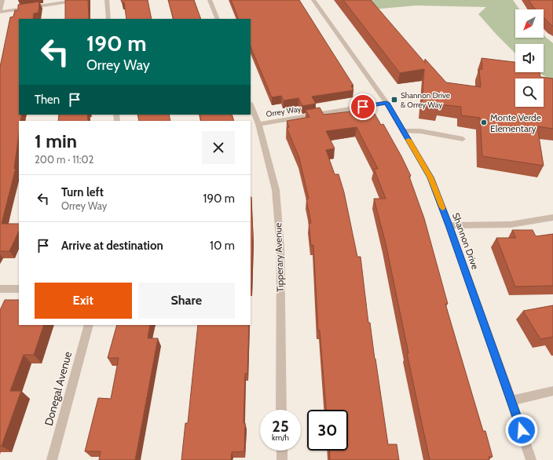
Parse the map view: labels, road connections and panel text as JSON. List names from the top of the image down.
{
  "streets": {
    "street": [
      "Orrey Way",
      "Shannon Drive",
      "Tipperary Avenue",
      "Donegal Avenue"
    ]
  },
  "crossings": [
    ["Orrey Way", "Shannon Drive"],
    ["Orrey Way", "Tipperary Avenue"]
  ],
  "places": {
    "transit": ["Shannon Drive & Orrey Way"],
    "other": ["Monte Verde Elementary"]
  },
  "north": "bottom left",
  "page": {
    "turn": ["190 m", "Orrey Way"],
    "then": "Then",
    "heading": ["1 min", "200 m · 11:02"],
    "list": [
      {
        "name": "Turn left",
        "note": "Orrey Way",
        "value": "190 m"
      },
      {
        "name": "Arrive at destination",
        "value": "10 m"
      }
    ],
    "buttons": ["Exit", "Share"],
    "speed": "25 km/h",
    "limit": "30"
  }
}
